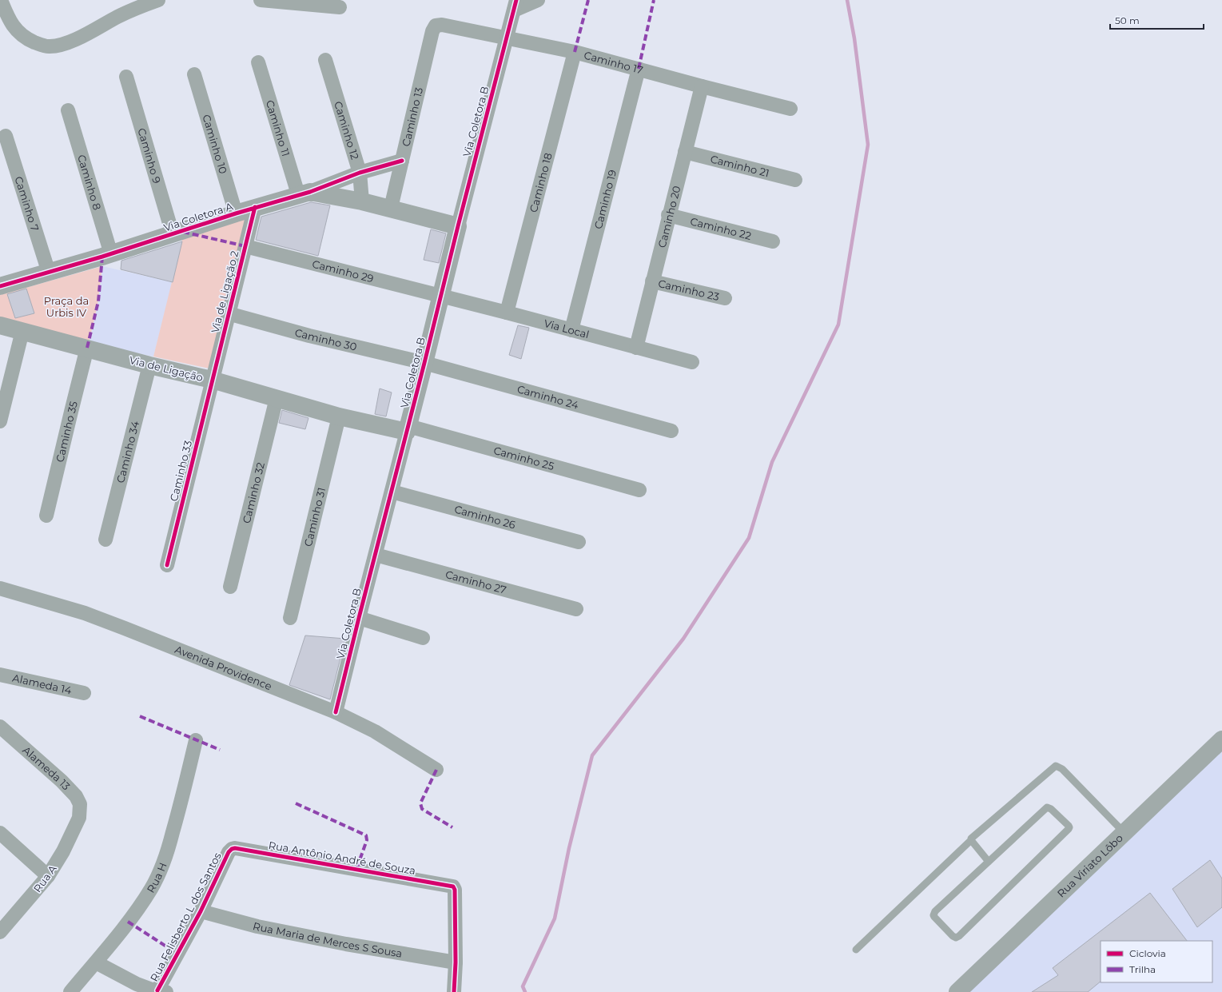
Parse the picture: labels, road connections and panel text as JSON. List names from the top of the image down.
{
  "streets": {
    "street": [
      "Caminho 17",
      "Caminho 13",
      "Via Coletora B",
      "Caminho 11",
      "Caminho 12",
      "Caminho 10",
      "Caminho 9",
      "Caminho 21",
      "Caminho 8",
      "Caminho 18",
      "Caminho 19",
      "Caminho 7",
      "Via Coletora A",
      "Caminho 20",
      "Caminho 22",
      "Caminho 29",
      "Caminho 23",
      "Via de Ligação 2",
      "Via Local",
      "Caminho 30",
      "Via de Ligação",
      "Caminho 24",
      "Caminho 35",
      "Caminho 34",
      "Caminho 25",
      "Caminho 33",
      "Caminho 32",
      "Caminho 31",
      "Caminho 26",
      "Caminho 27",
      "Avenida Providence",
      "Alameda 14",
      "Alameda 13",
      "Rua Antônio André de Souza",
      "Rua Viriato Lôbo",
      "Rua H",
      "Rua A",
      "Rua Felisberto L dos Santos",
      "Rua Maria de Merces S Sousa"
    ]
  },
  "crossings": [
    ["Caminho 17", "Caminho 13"],
    ["Caminho 17", "Via Coletora B"],
    ["Caminho 17", "Caminho 18"],
    ["Caminho 17", "Caminho 19"],
    ["Caminho 17", "Caminho 20"],
    ["Caminho 13", "Via Coletora A"],
    ["Via Coletora B", "Via Coletora A"],
    ["Via Coletora B", "Caminho 29"],
    ["Via Coletora B", "Via Local"],
    ["Via Coletora B", "Caminho 30"],
    ["Via Coletora B", "Via de Ligação"],
    ["Via Coletora B", "Caminho 24"],
    ["Via Coletora B", "Caminho 25"],
    ["Via Coletora B", "Caminho 26"],
    ["Via Coletora B", "Caminho 27"],
    ["Via Coletora B", "Avenida Providence"],
    ["Caminho 11", "Via Coletora A"],
    ["Caminho 12", "Via Coletora A"],
    ["Caminho 10", "Via Coletora A"],
    ["Caminho 9", "Via Coletora A"],
    ["Caminho 21", "Caminho 20"],
    ["Caminho 8", "Via Coletora A"],
    ["Caminho 18", "Via Local"],
    ["Caminho 19", "Via Local"],
    ["Caminho 7", "Via Coletora A"],
    ["Via Coletora A", "Via de Ligação 2"],
    ["Caminho 20", "Caminho 22"],
    ["Caminho 20", "Caminho 23"],
    ["Caminho 20", "Via Local"],
    ["Caminho 29", "Via de Ligação 2"],
    ["Caminho 29", "Via Local"],
    ["Via de Ligação 2", "Caminho 30"],
    ["Via de Ligação 2", "Via de Ligação"],
    ["Via de Ligação 2", "Caminho 33"],
    ["Caminho 30", "Caminho 24"],
    ["Via de Ligação", "Caminho 35"],
    ["Via de Ligação", "Caminho 34"],
    ["Via de Ligação", "Caminho 25"],
    ["Via de Ligação", "Caminho 33"],
    ["Via de Ligação", "Caminho 32"],
    ["Via de Ligação", "Caminho 31"],
    ["Alameda 13", "Rua A"],
    ["Rua Antônio André de Souza", "Rua Felisberto L dos Santos"],
    ["Rua Antônio André de Souza", "Rua Maria de Merces S Sousa"],
    ["Rua Felisberto L dos Santos", "Rua Maria de Merces S Sousa"]
  ],
  "parks": ["Praça da Urbis IV"],
  "legend": ["Ciclovia", "Trilha"],
  "scale_bar": "50 m"
}
